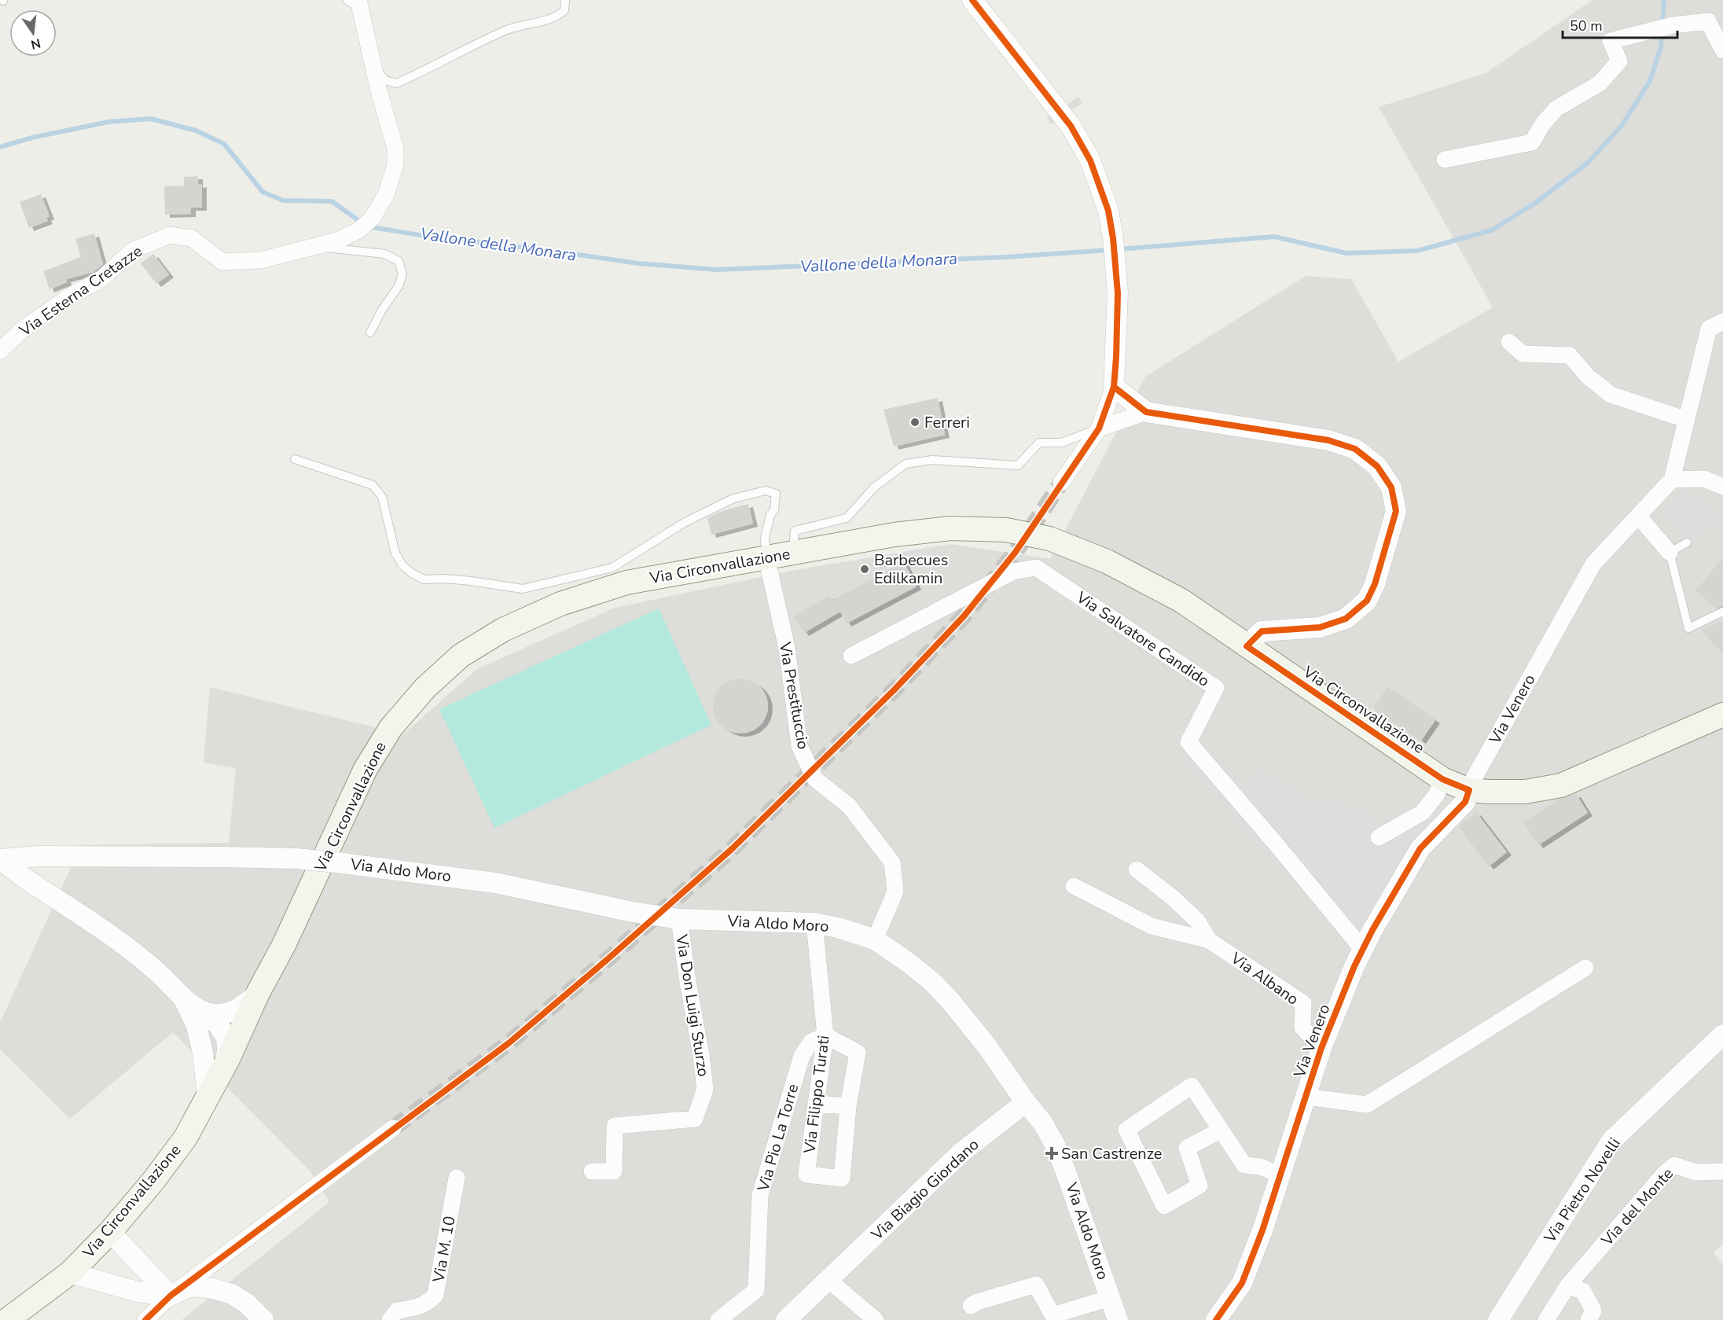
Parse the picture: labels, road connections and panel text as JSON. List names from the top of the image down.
{
  "streets": {
    "main road": ["Via Circonvallazione"],
    "street": [
      "Via Esterna Cretazze",
      "Via Salvatore Candido",
      "Via Prestituccio",
      "Via Venero",
      "Via Aldo Moro",
      "Via Albano",
      "Via Don Luigi Sturzo",
      "Via Filippo Turati",
      "Via Pio La Torre",
      "Via Biagio Giordano",
      "Via Pietro Novelli",
      "Via del Monte",
      "Via M. 10"
    ]
  },
  "crossings": [
    ["Via Circonvallazione", "Via Prestituccio"],
    ["Via Circonvallazione", "Via Venero"],
    ["Via Salvatore Candido", "Via Venero"],
    ["Via Prestituccio", "Via Aldo Moro"],
    ["Via Venero", "Via Albano"],
    ["Via Aldo Moro", "Via Don Luigi Sturzo"],
    ["Via Aldo Moro", "Via Filippo Turati"],
    ["Via Aldo Moro", "Via Biagio Giordano"],
    ["Via Filippo Turati", "Via Pio La Torre"]
  ],
  "water": ["Vallone della Monara"],
  "places": {
    "other": ["Ferreri", "Barbecues Edilkamin"],
    "health": ["San Castrenze"]
  },
  "scale_bar": "50 m",
  "north": "bottom"
}
